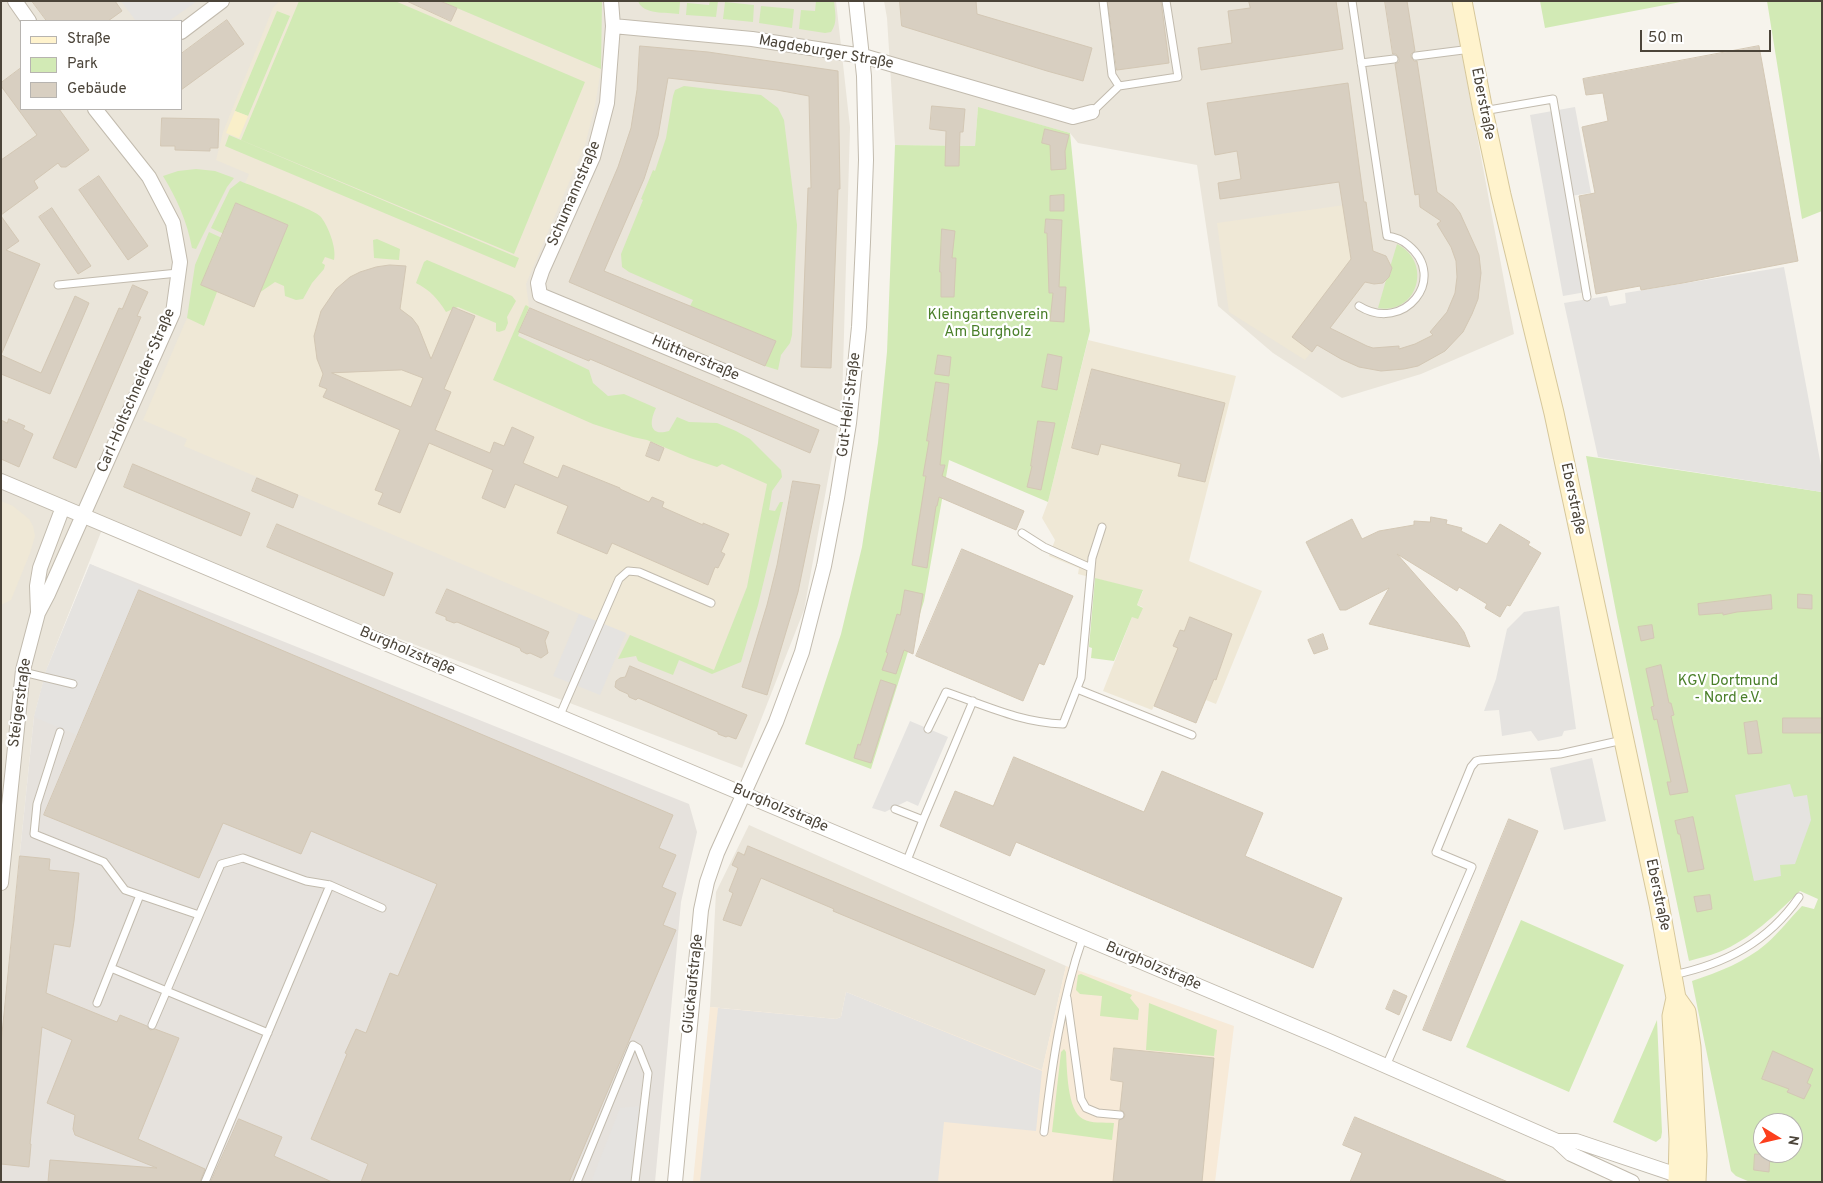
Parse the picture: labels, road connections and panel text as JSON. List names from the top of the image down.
{
  "streets": {
    "street": [
      "Magdeburger Straße",
      "Eberstraße",
      "Schumannstraße",
      "Hüttnerstraße",
      "Carl-Holtschneider-Straße",
      "Gut-Heil-Straße",
      "Burgholzstraße",
      "Steigerstraße",
      "Glückaufstraße"
    ]
  },
  "crossings": [
    ["Magdeburger Straße", "Schumannstraße"],
    ["Magdeburger Straße", "Gut-Heil-Straße"],
    ["Eberstraße", "Burgholzstraße"],
    ["Schumannstraße", "Hüttnerstraße"],
    ["Hüttnerstraße", "Gut-Heil-Straße"],
    ["Carl-Holtschneider-Straße", "Burgholzstraße"],
    ["Carl-Holtschneider-Straße", "Steigerstraße"],
    ["Gut-Heil-Straße", "Burgholzstraße"],
    ["Gut-Heil-Straße", "Glückaufstraße"],
    ["Burgholzstraße", "Steigerstraße"],
    ["Burgholzstraße", "Glückaufstraße"]
  ],
  "parks": ["Kleingartenverein Am Burgholz", "KGV Dortmund - Nord e.V."],
  "legend": ["Straße", "Park", "Gebäude"],
  "scale_bar": "50 m",
  "north": "right"
}
